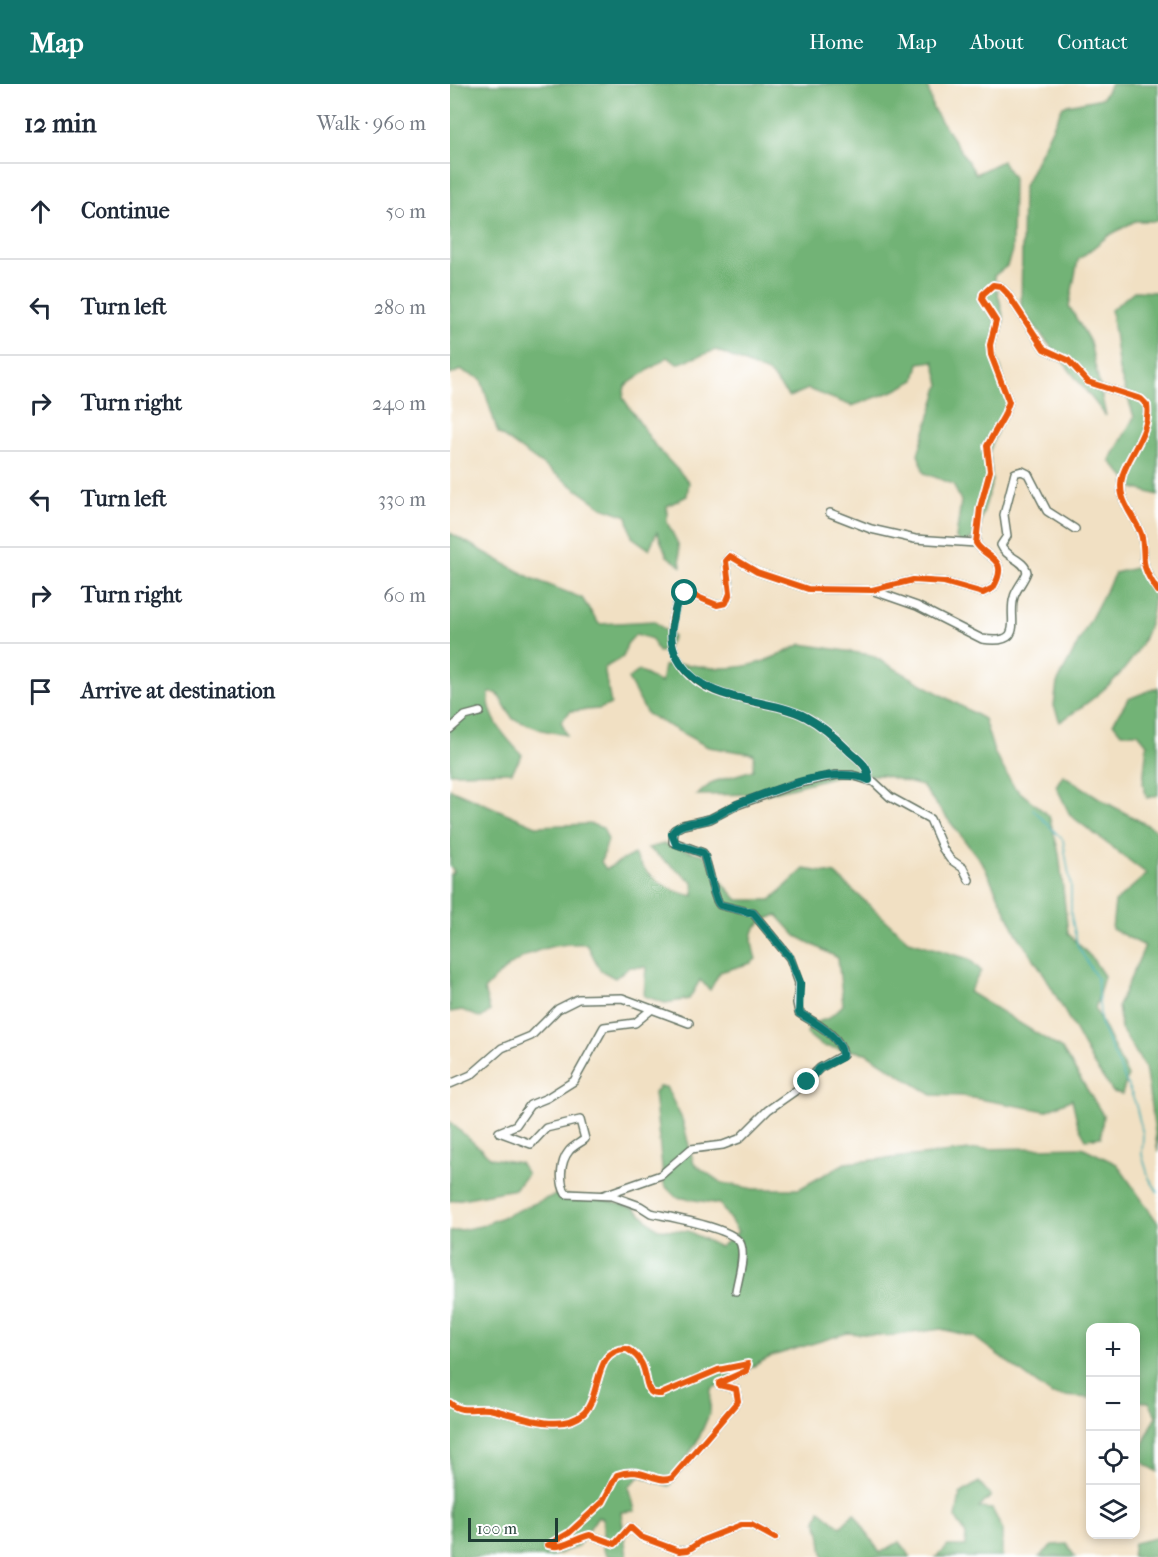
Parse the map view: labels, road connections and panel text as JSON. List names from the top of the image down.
{
  "scale_bar": "100 m",
  "page": {
    "header": "Map",
    "nav": [
      "Home",
      "Map",
      "About",
      "Contact"
    ],
    "heading": ["12 min", "Walk · 960 m"],
    "list": [
      ["Continue", "50 m"],
      ["Turn left", "280 m"],
      ["Turn right", "240 m"],
      ["Turn left", "330 m"],
      ["Turn right", "60 m"],
      "Arrive at destination"
    ],
    "map_buttons": ["+", "−"],
    "scale": "100 m"
  }
}
